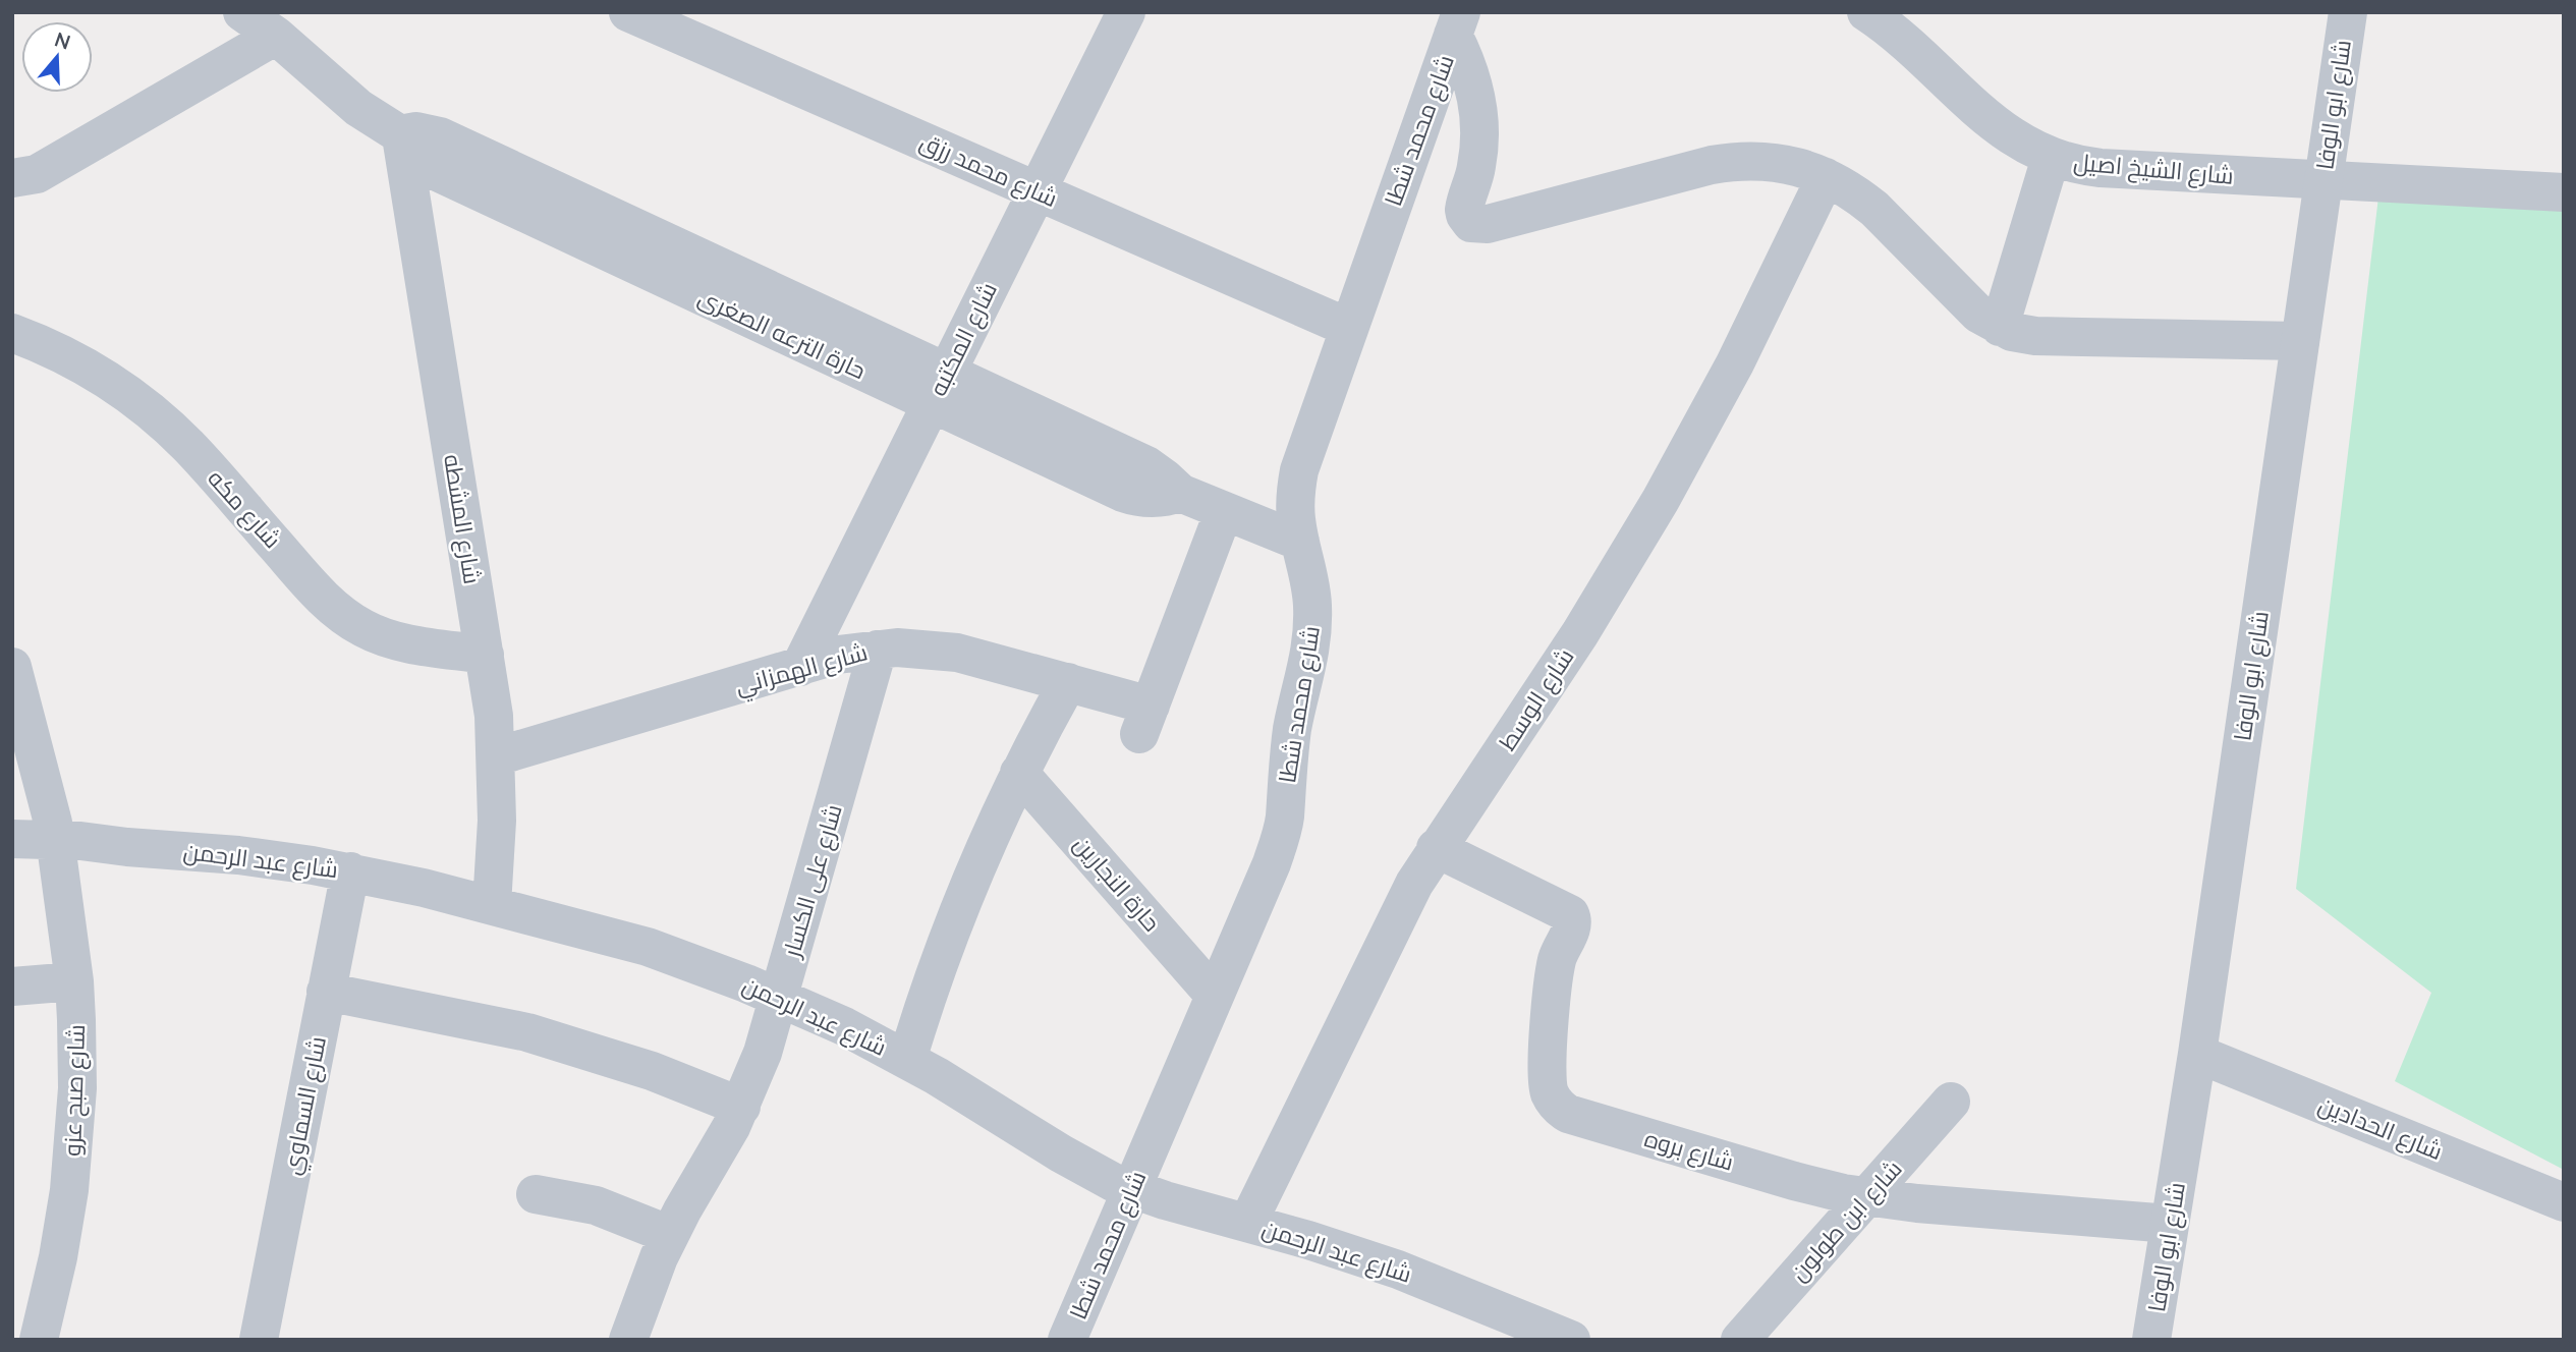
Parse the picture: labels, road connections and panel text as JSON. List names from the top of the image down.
{
  "streets": {
    "street": [
      "شارع ابو الوفا",
      "شارع محمد شطا",
      "شارع الشيخ اصيل",
      "شارع محمد رزق",
      "حارة الترعه الصغرى",
      "شارع المكتبه",
      "شارع مكه",
      "شارع المشطه",
      "شارع الهمزاني",
      "شارع الوسط",
      "شارع عبد الرحمن",
      "شارع على الكسار",
      "حارة النجارين",
      "شارع صبح عزو",
      "شارع السماوي",
      "شارع الحدادين",
      "شارع بروه",
      "شارع ابن طولون"
    ]
  },
  "crossings": [
    ["شارع ابو الوفا", "شارع الشيخ اصيل"],
    ["شارع ابو الوفا", "شارع الحدادين"],
    ["شارع ابو الوفا", "شارع بروه"],
    ["شارع محمد شطا", "شارع محمد رزق"],
    ["شارع محمد شطا", "حارة الترعه الصغرى"],
    ["شارع محمد شطا", "شارع عبد الرحمن"],
    ["شارع محمد شطا", "حارة النجارين"],
    ["شارع محمد رزق", "شارع المكتبه"],
    ["حارة الترعه الصغرى", "شارع المكتبه"],
    ["حارة الترعه الصغرى", "شارع المشطه"],
    ["حارة الترعه الصغرى", "شارع الهمزاني"],
    ["شارع المكتبه", "شارع الهمزاني"],
    ["شارع مكه", "شارع المشطه"],
    ["شارع المشطه", "شارع الهمزاني"],
    ["شارع المشطه", "شارع عبد الرحمن"],
    ["شارع الهمزاني", "شارع على الكسار"],
    ["شارع الوسط", "شارع عبد الرحمن"],
    ["شارع الوسط", "شارع بروه"],
    ["شارع عبد الرحمن", "شارع على الكسار"],
    ["شارع عبد الرحمن", "شارع صبح عزو"],
    ["شارع عبد الرحمن", "شارع السماوي"],
    ["شارع بروه", "شارع ابن طولون"]
  ],
  "north": "top"
}
